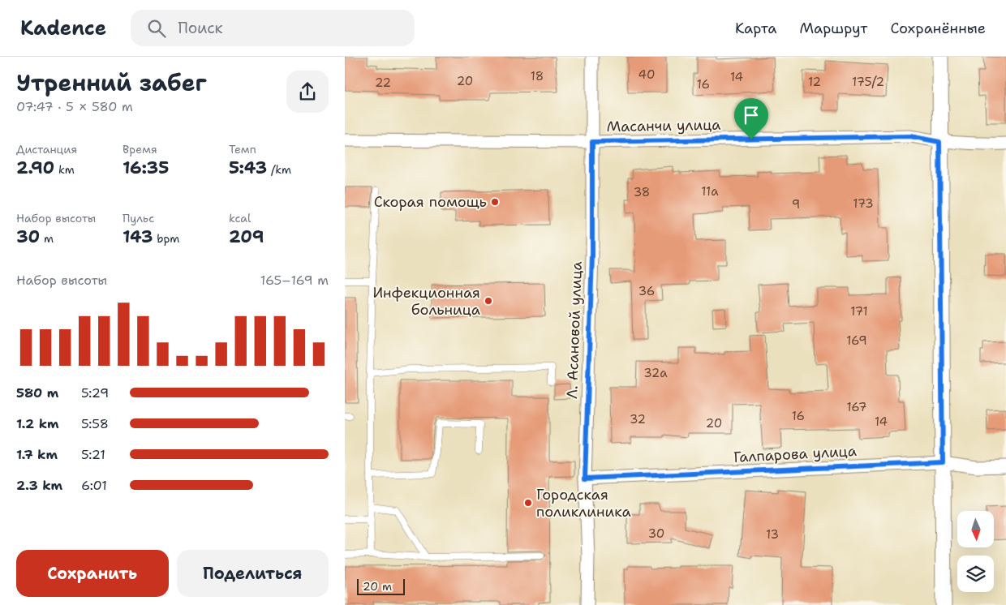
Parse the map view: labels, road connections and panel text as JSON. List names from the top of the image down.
{
  "streets": {
    "street": ["Масанчи улица", "Л. Асановой улица", "Галпарова улица"]
  },
  "crossings": [
    ["Масанчи улица", "Л. Асановой улица"],
    ["Л. Асановой улица", "Галпарова улица"]
  ],
  "places": ["Скорая помощь", "Инфекционная больница", "Городская поликлиника"],
  "house_numbers": [
    "40",
    "18",
    "14",
    "20",
    "12",
    "175/2",
    "22",
    "16",
    "11а",
    "38",
    "173",
    "9",
    "36",
    "171",
    "169",
    "32а",
    "167",
    "16",
    "32",
    "14",
    "20",
    "30",
    "13"
  ],
  "scale_bar": "20 m",
  "north": "bottom",
  "page": {
    "header": "Kadence",
    "search": "Поиск",
    "nav": ["Карта", "Маршрут", "Сохранённые"],
    "heading": ["Утренний забег", "07:47 · 5 × 580 m"],
    "stats": [
      ["Дистанция", "2.90 km"],
      ["Время", "16:35"],
      ["Темп", "5:43 /km"],
      ["Набор высоты", "30 m"],
      ["Пульс", "143 bpm"],
      ["kcal", "209"]
    ],
    "chart": ["Набор высоты", "165–169 m"],
    "list": [
      {
        "name": "580 m",
        "note": "5:29"
      },
      {
        "name": "1.2 km",
        "note": "5:58"
      },
      {
        "name": "1.7 km",
        "note": "5:21"
      },
      {
        "name": "2.3 km",
        "note": "6:01"
      }
    ],
    "buttons": ["Сохранить", "Поделиться"],
    "scale": "20 m"
  }
}
